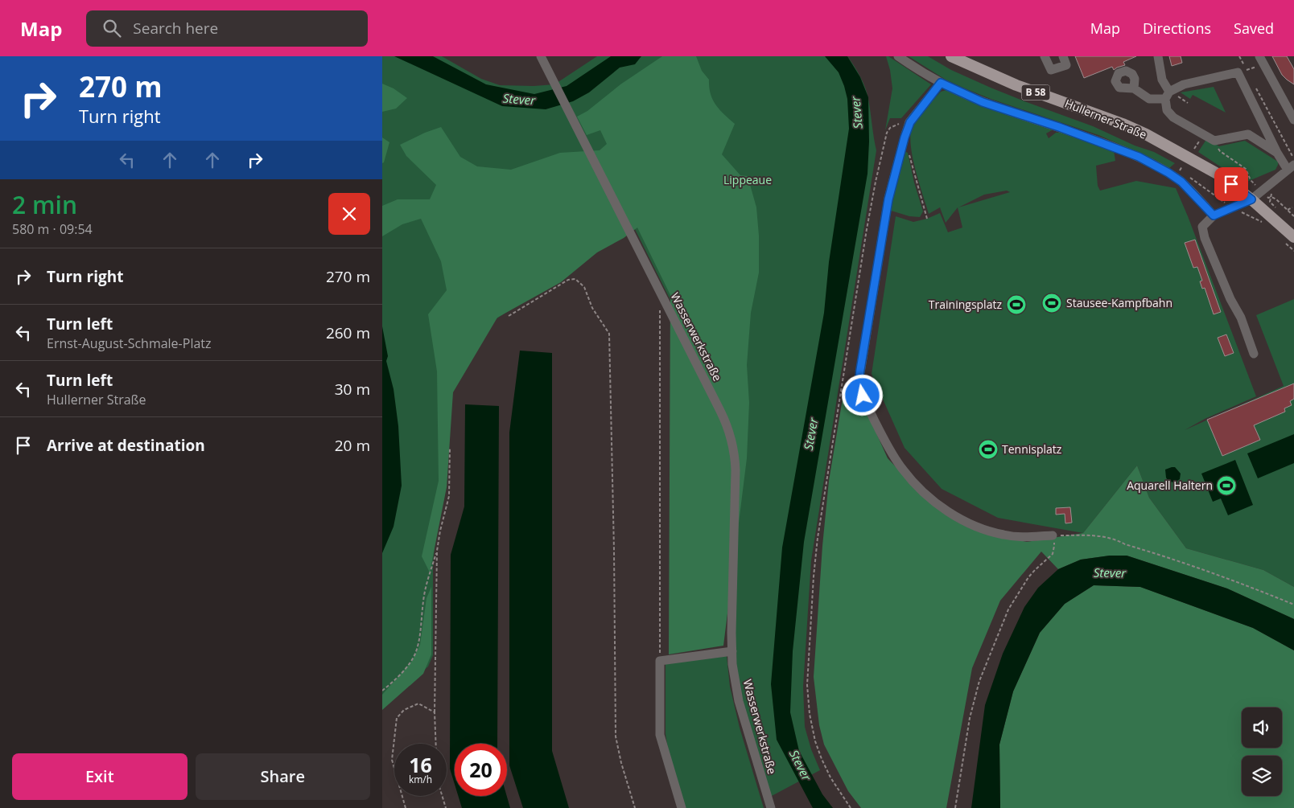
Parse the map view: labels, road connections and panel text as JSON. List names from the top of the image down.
{
  "streets": {
    "main road": ["B 58", "Hullerner Straße"],
    "street": ["Wasserwerkstraße"]
  },
  "water": ["Stever"],
  "parks": ["Lippeaue"],
  "places": {
    "sports": [
      "Stausee-Kampfbahn",
      "Trainingsplatz",
      "Tennisplatz",
      "Aquarell Haltern"
    ]
  },
  "page": {
    "header": "Map",
    "search": "Search here",
    "nav": ["Map", "Directions", "Saved"],
    "turn": ["270 m", "Turn right"],
    "heading": ["2 min", "580 m · 09:54"],
    "list": [
      {
        "name": "Turn right",
        "value": "270 m"
      },
      {
        "name": "Turn left",
        "note": "Ernst-August-Schmale-Platz",
        "value": "260 m"
      },
      {
        "name": "Turn left",
        "note": "Hullerner Straße",
        "value": "30 m"
      },
      {
        "name": "Arrive at destination",
        "value": "20 m"
      }
    ],
    "speed": "16 km/h",
    "limit": "20",
    "buttons": ["Exit", "Share"]
  }
}
